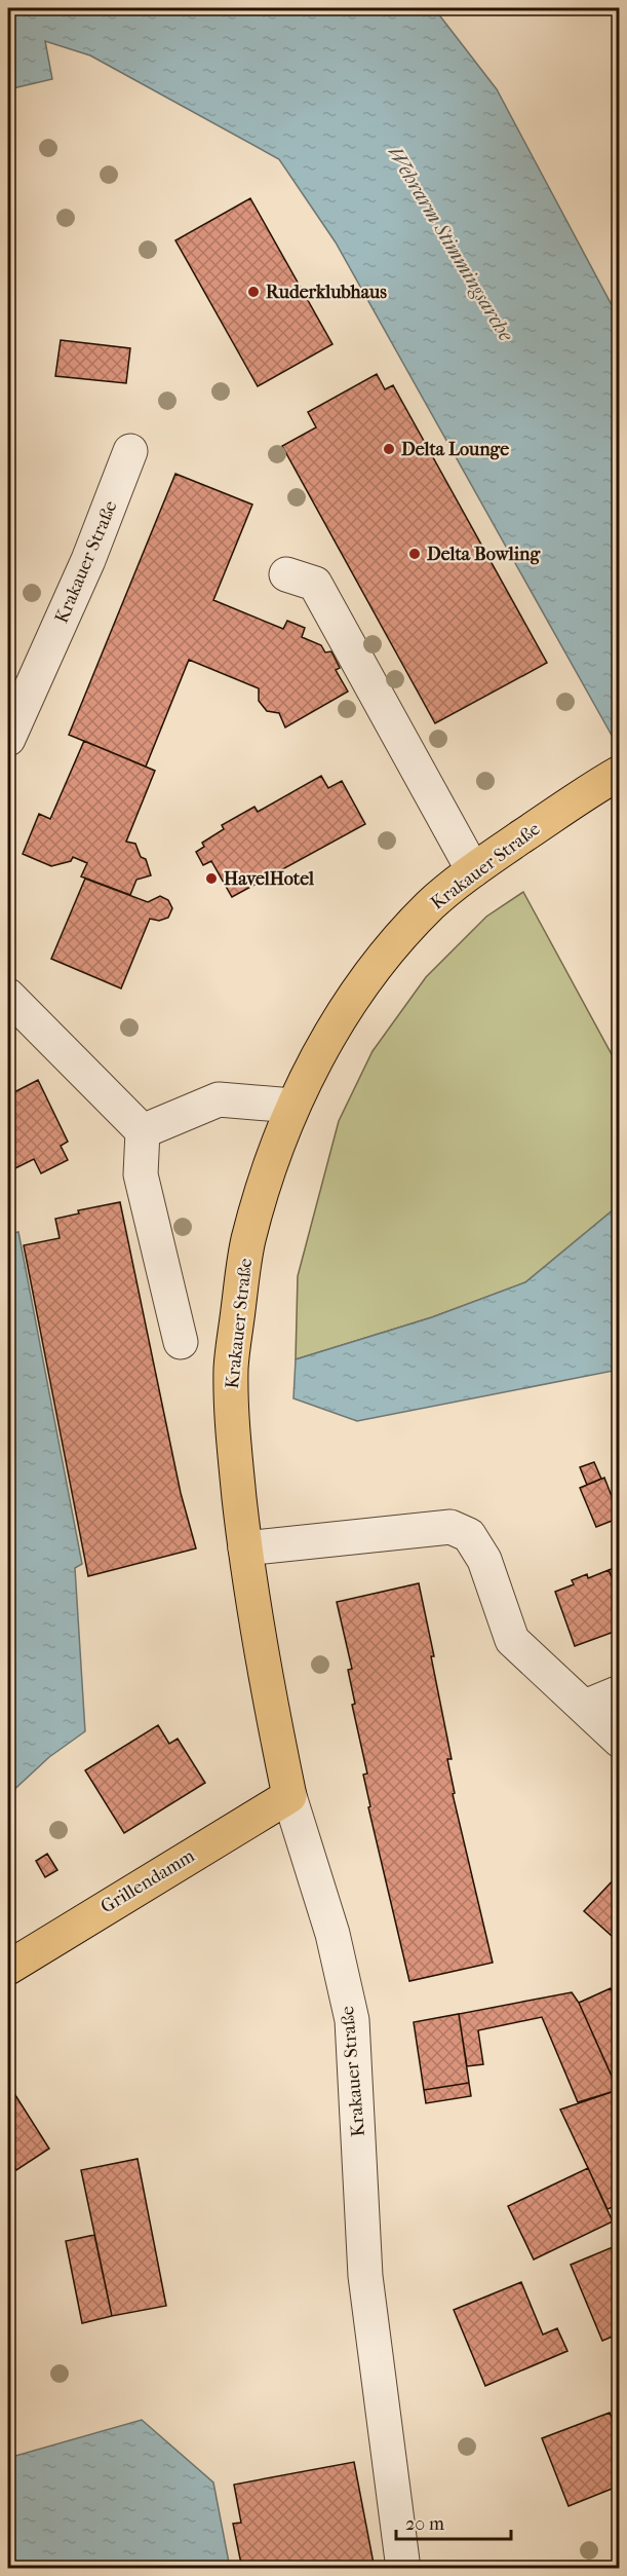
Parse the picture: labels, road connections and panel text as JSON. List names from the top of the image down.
{
  "streets": {
    "main road": ["Krakauer Straße", "Grillendamm"]
  },
  "crossings": [
    ["Krakauer Straße", "Grillendamm"]
  ],
  "water": ["Wehrarm Stimmingsarche"],
  "places": [
    "Ruderklubhaus",
    "Delta Lounge",
    "Delta Bowling",
    "HavelHotel"
  ],
  "scale_bar": "20 m"
}
